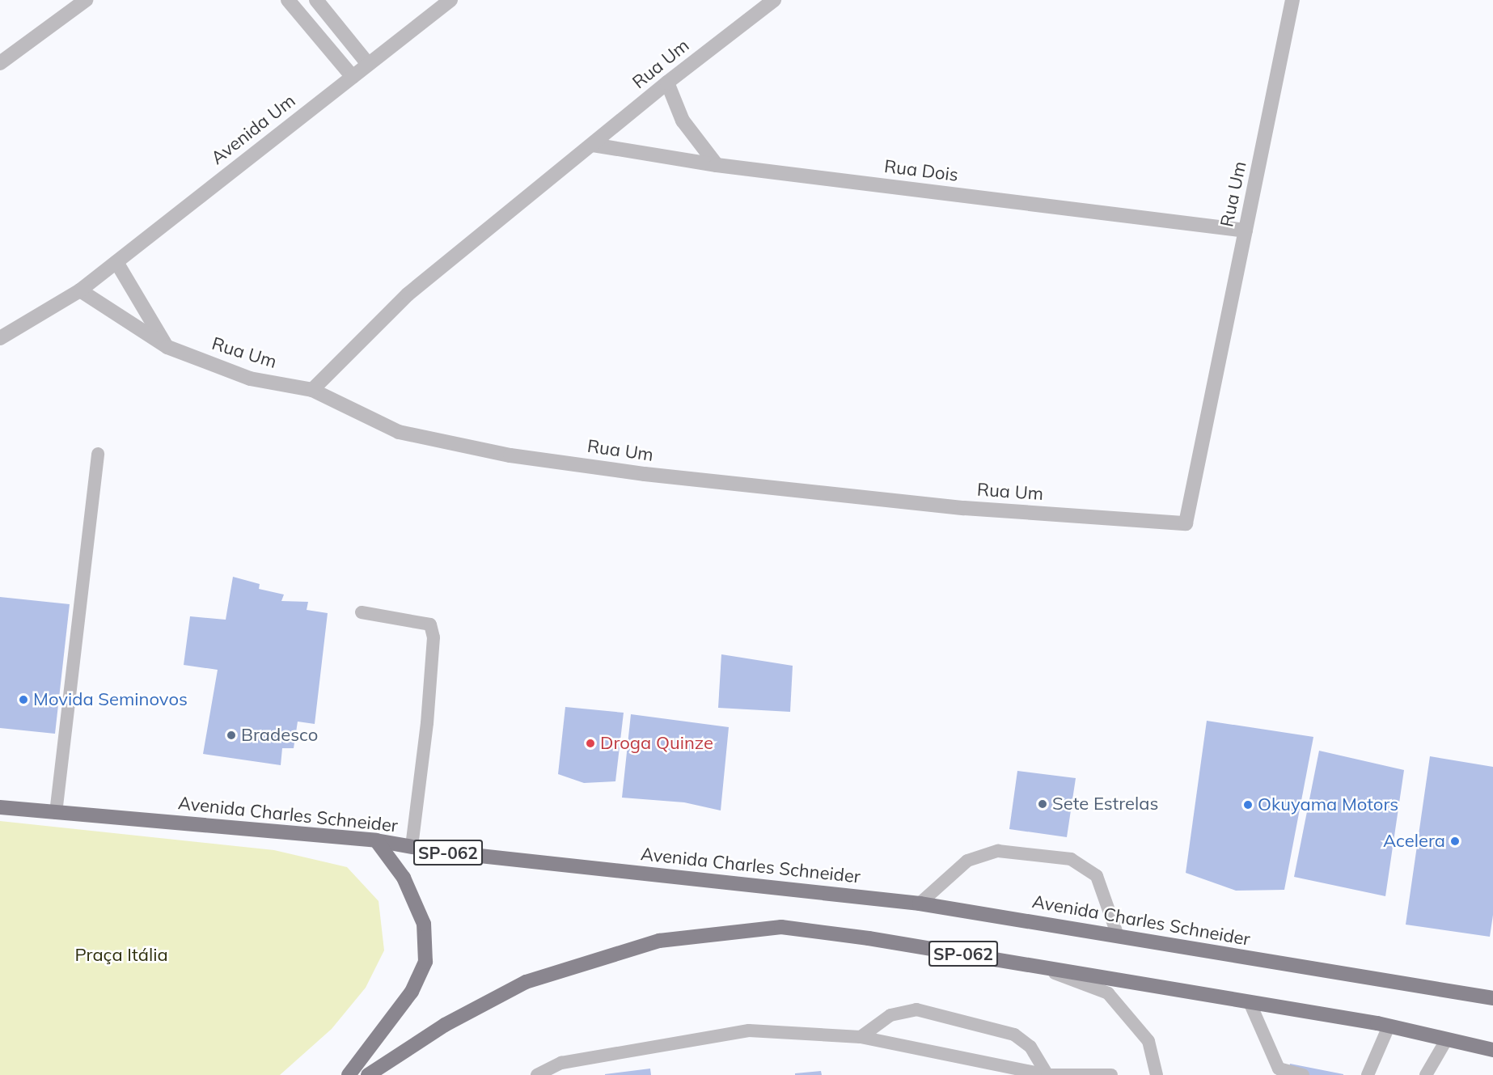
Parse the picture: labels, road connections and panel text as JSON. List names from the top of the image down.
{
  "streets": {
    "main road": ["Avenida Charles Schneider", "SP-062"],
    "street": ["Rua Um", "Avenida Um", "Rua Dois"]
  },
  "crossings": [
    ["Rua Um", "Avenida Um"],
    ["Rua Um", "Rua Dois"],
    ["Avenida Charles Schneider", "SP-062"]
  ],
  "parks": ["Praça Itália"],
  "places": [
    "Movida Seminovos",
    "Bradesco",
    "Droga Quinze",
    "Sete Estrelas",
    "Okuyama Motors",
    "Acelera"
  ]
}
